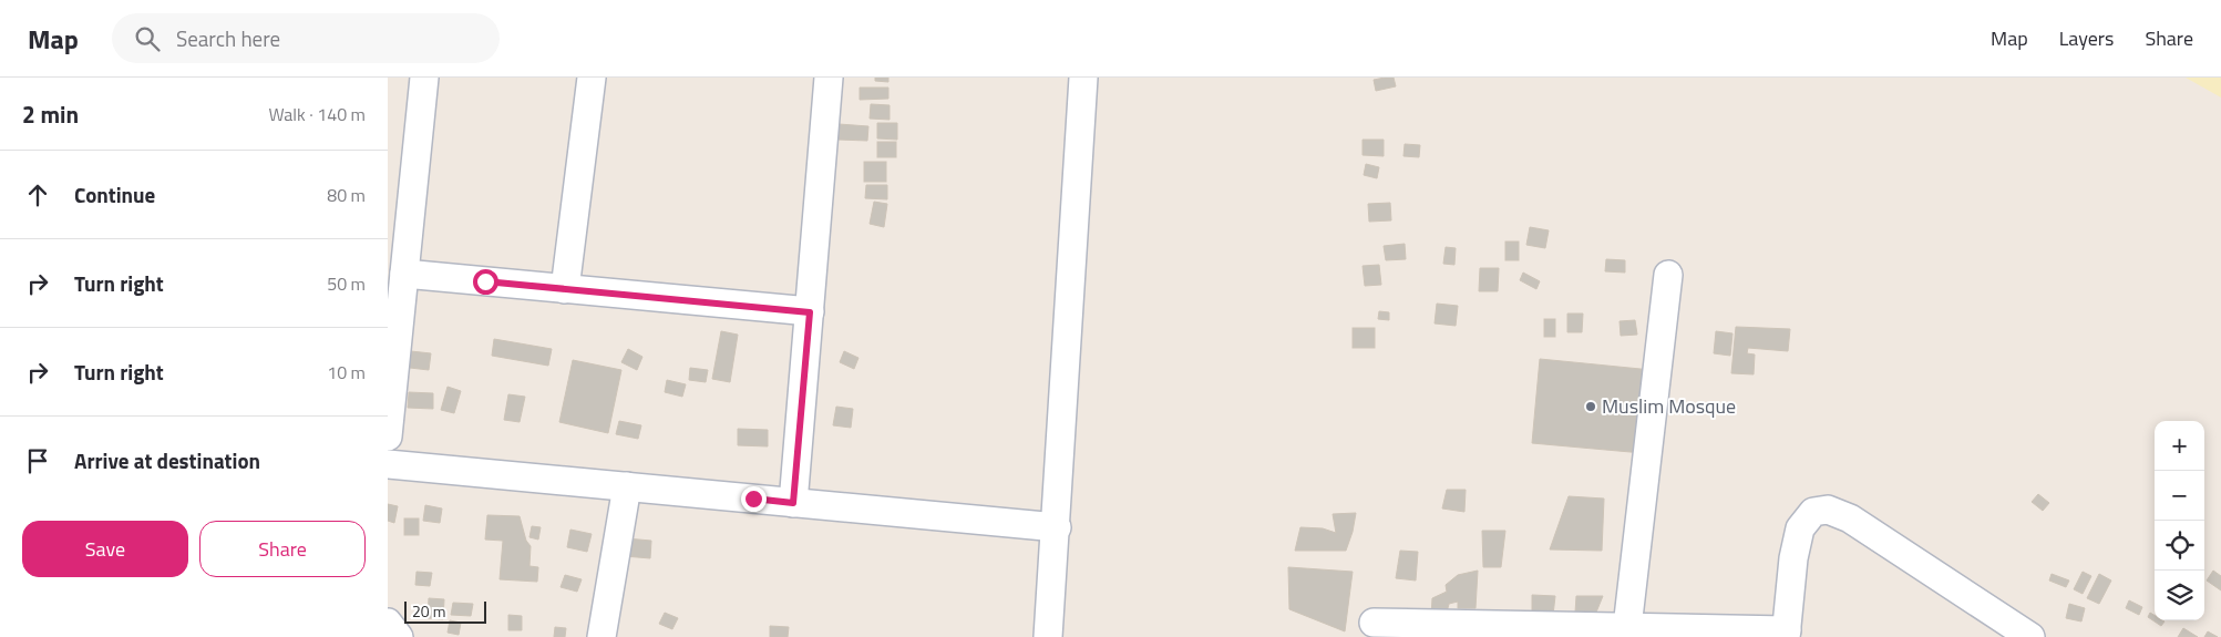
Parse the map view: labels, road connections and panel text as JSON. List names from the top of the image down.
{
  "places": ["Muslim Mosque"],
  "scale_bar": "20 m",
  "page": {
    "header": "Map",
    "search": "Search here",
    "nav": ["Map", "Layers", "Share"],
    "heading": ["2 min", "Walk · 140 m"],
    "list": [
      ["Continue", "80 m"],
      ["Turn right", "50 m"],
      ["Turn right", "10 m"],
      "Arrive at destination"
    ],
    "map_buttons": ["+", "−"],
    "buttons": ["Save", "Share"],
    "scale": "20 m"
  }
}
